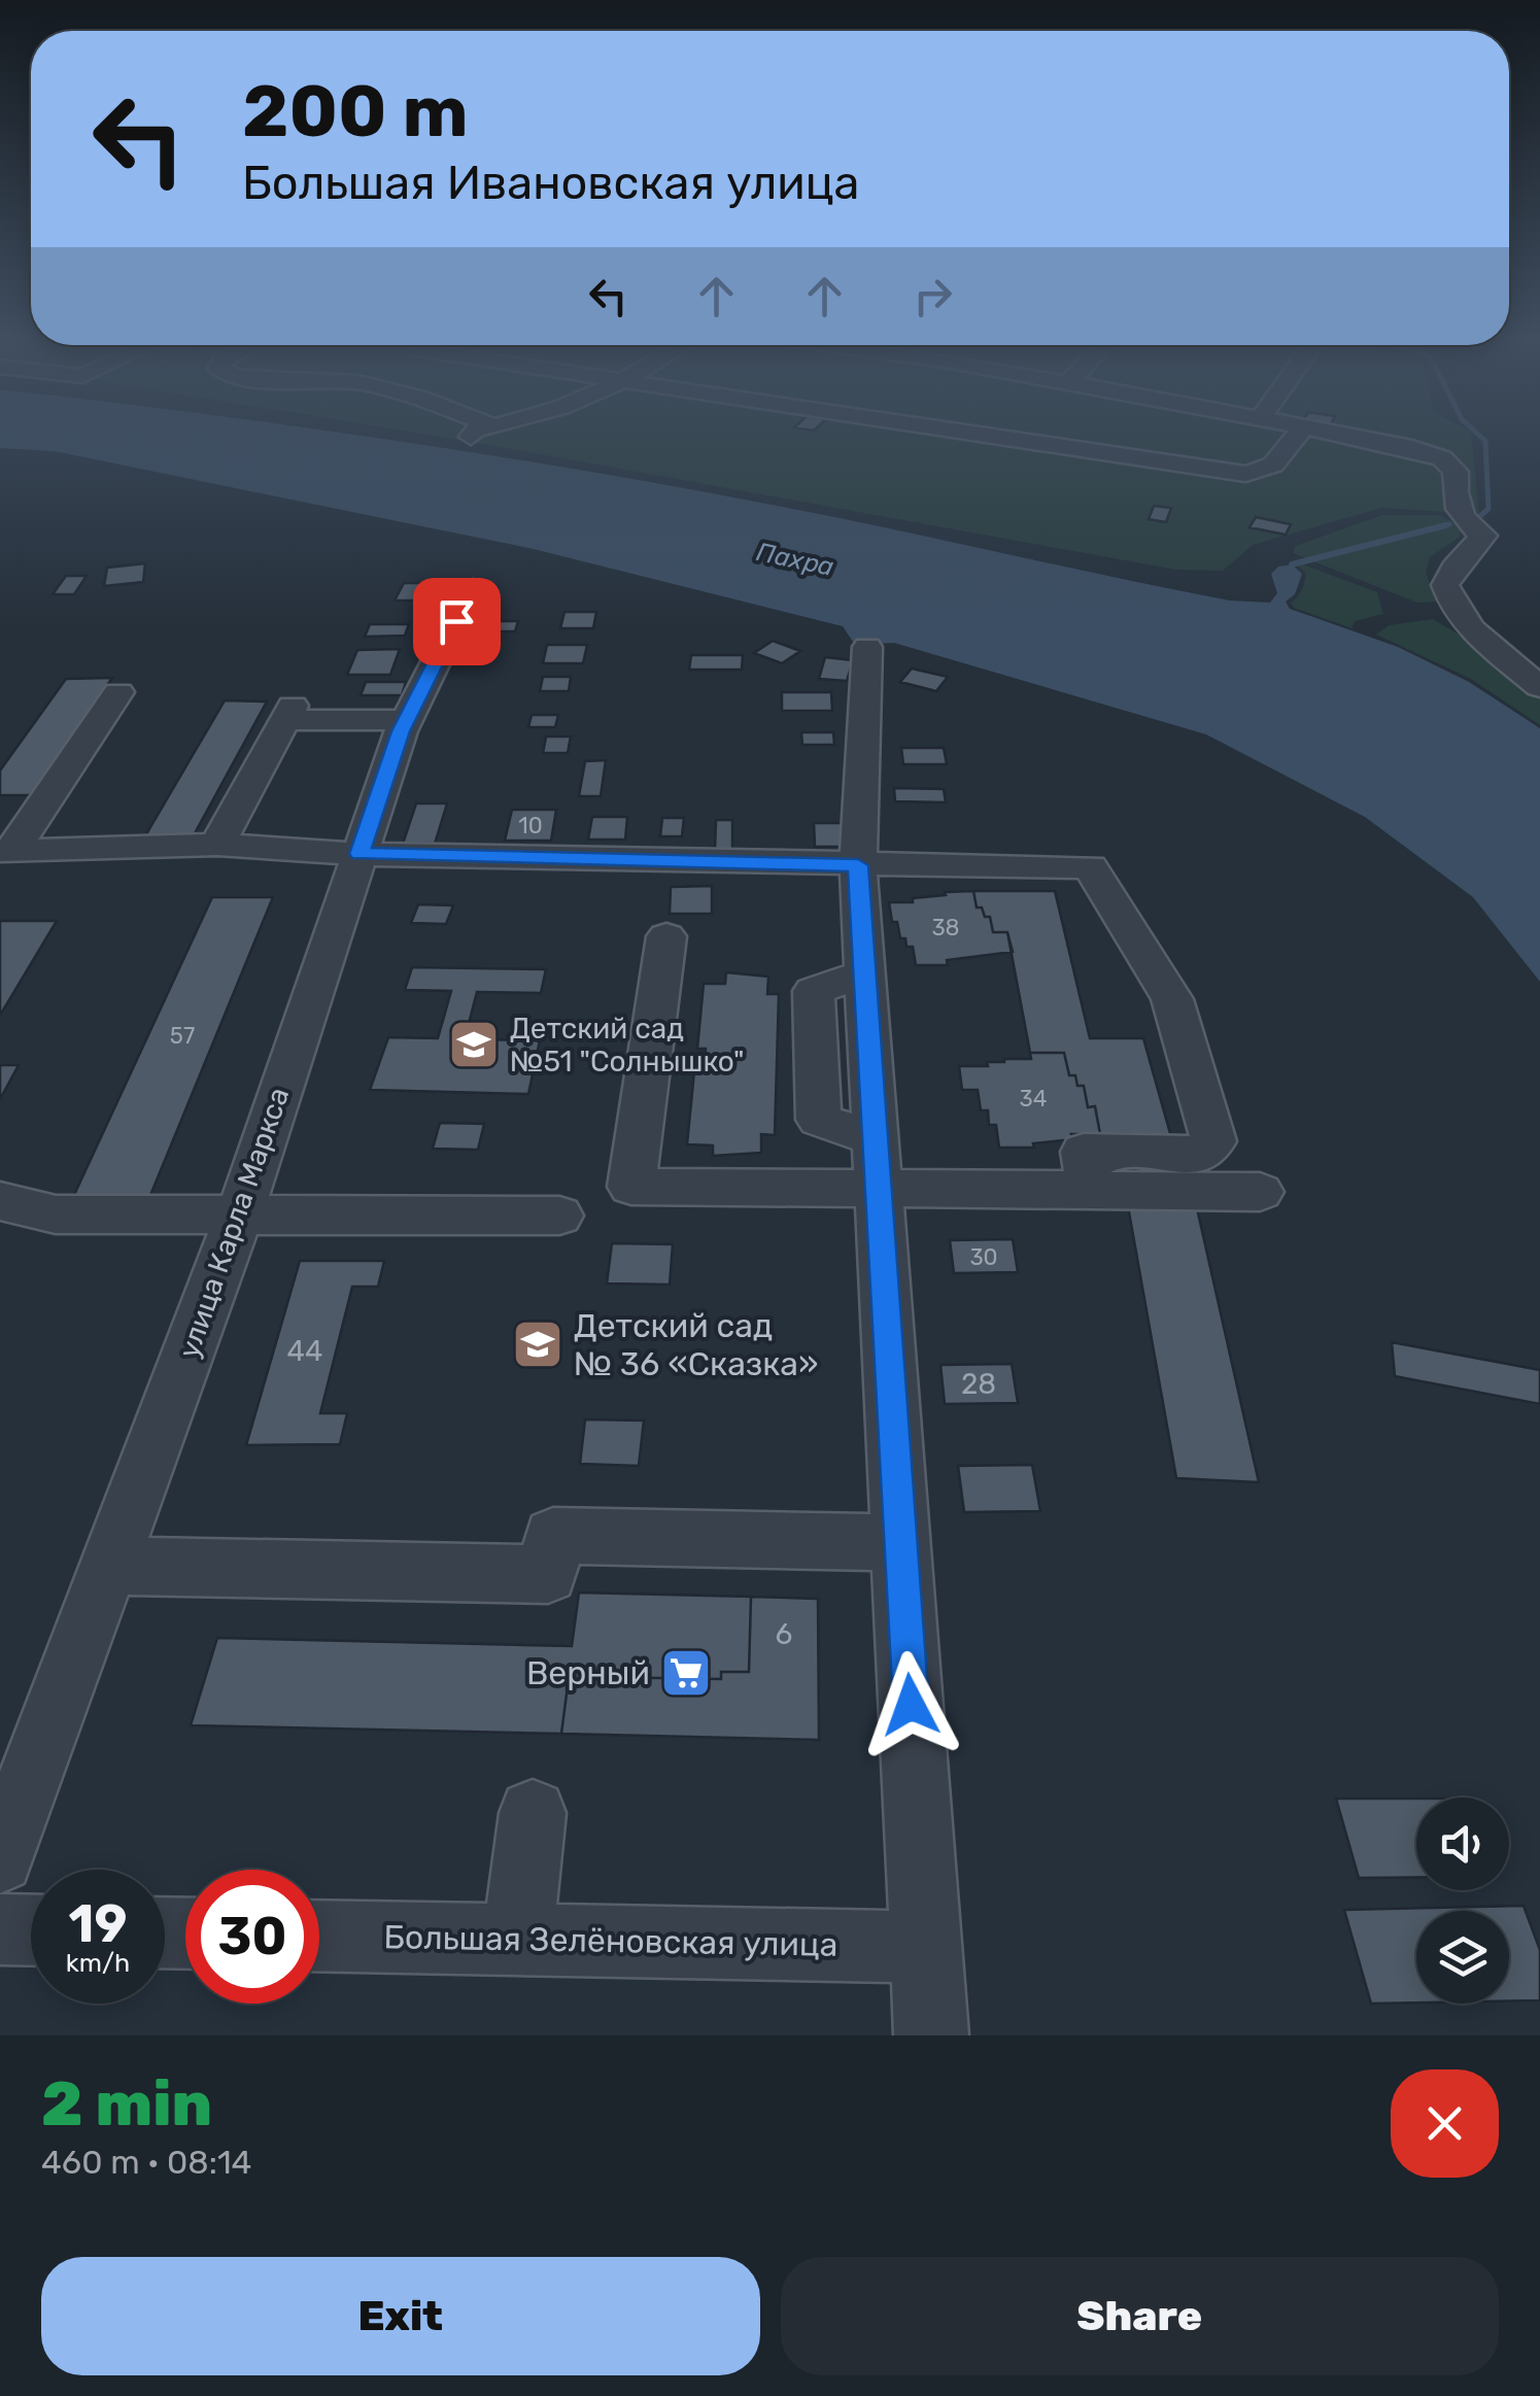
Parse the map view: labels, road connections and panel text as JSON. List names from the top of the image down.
{
  "streets": {
    "street": ["улица Карла Маркса", "Большая Зелёновская улица"]
  },
  "water": ["Пахра"],
  "places": {
    "school or university": ["Детский сад №51 \"Солнышко\"", "Детский сад № 36 «Сказка»"],
    "supermarket": ["Верный"]
  },
  "house_numbers": [
    "10",
    "38",
    "57",
    "34",
    "30",
    "44",
    "28",
    "6"
  ],
  "page": {
    "turn": ["200 m", "Большая Ивановская улица"],
    "speed": "19 km/h",
    "limit": "30",
    "heading": ["2 min", "460 m · 08:14"],
    "buttons": ["Exit", "Share"]
  }
}
